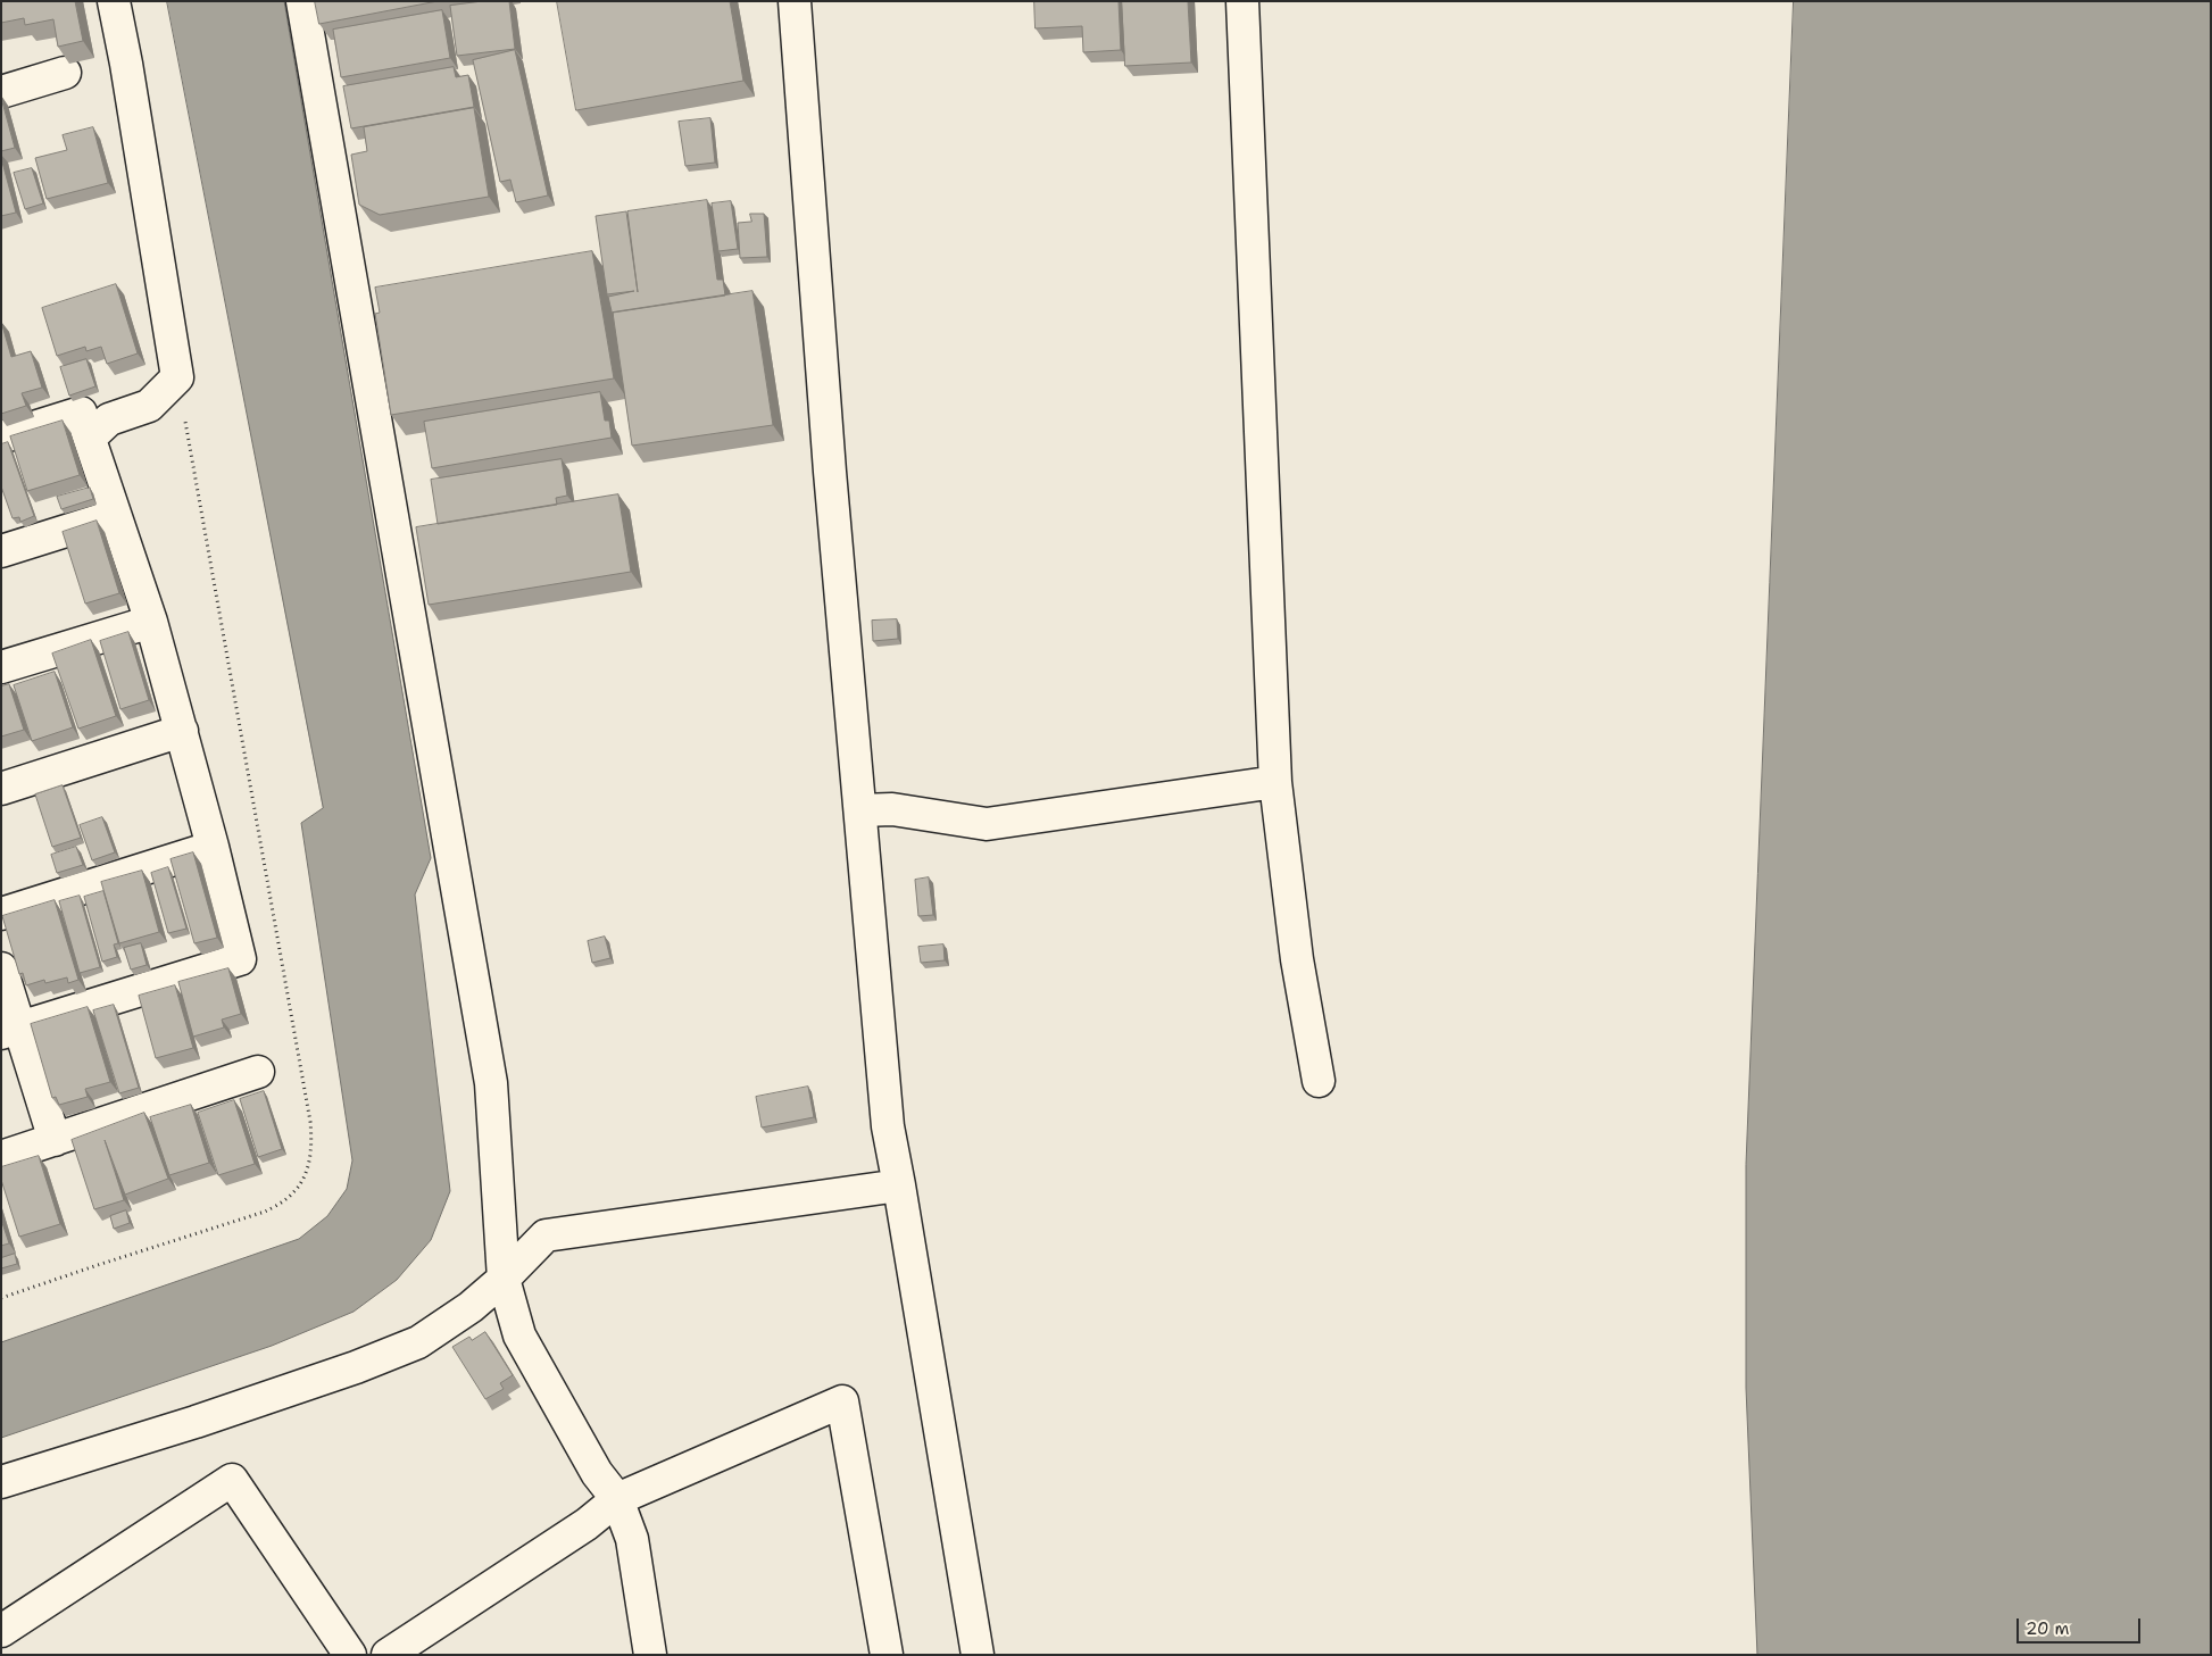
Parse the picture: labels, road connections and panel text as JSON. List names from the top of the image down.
{
  "scale_bar": "20 m"
}
